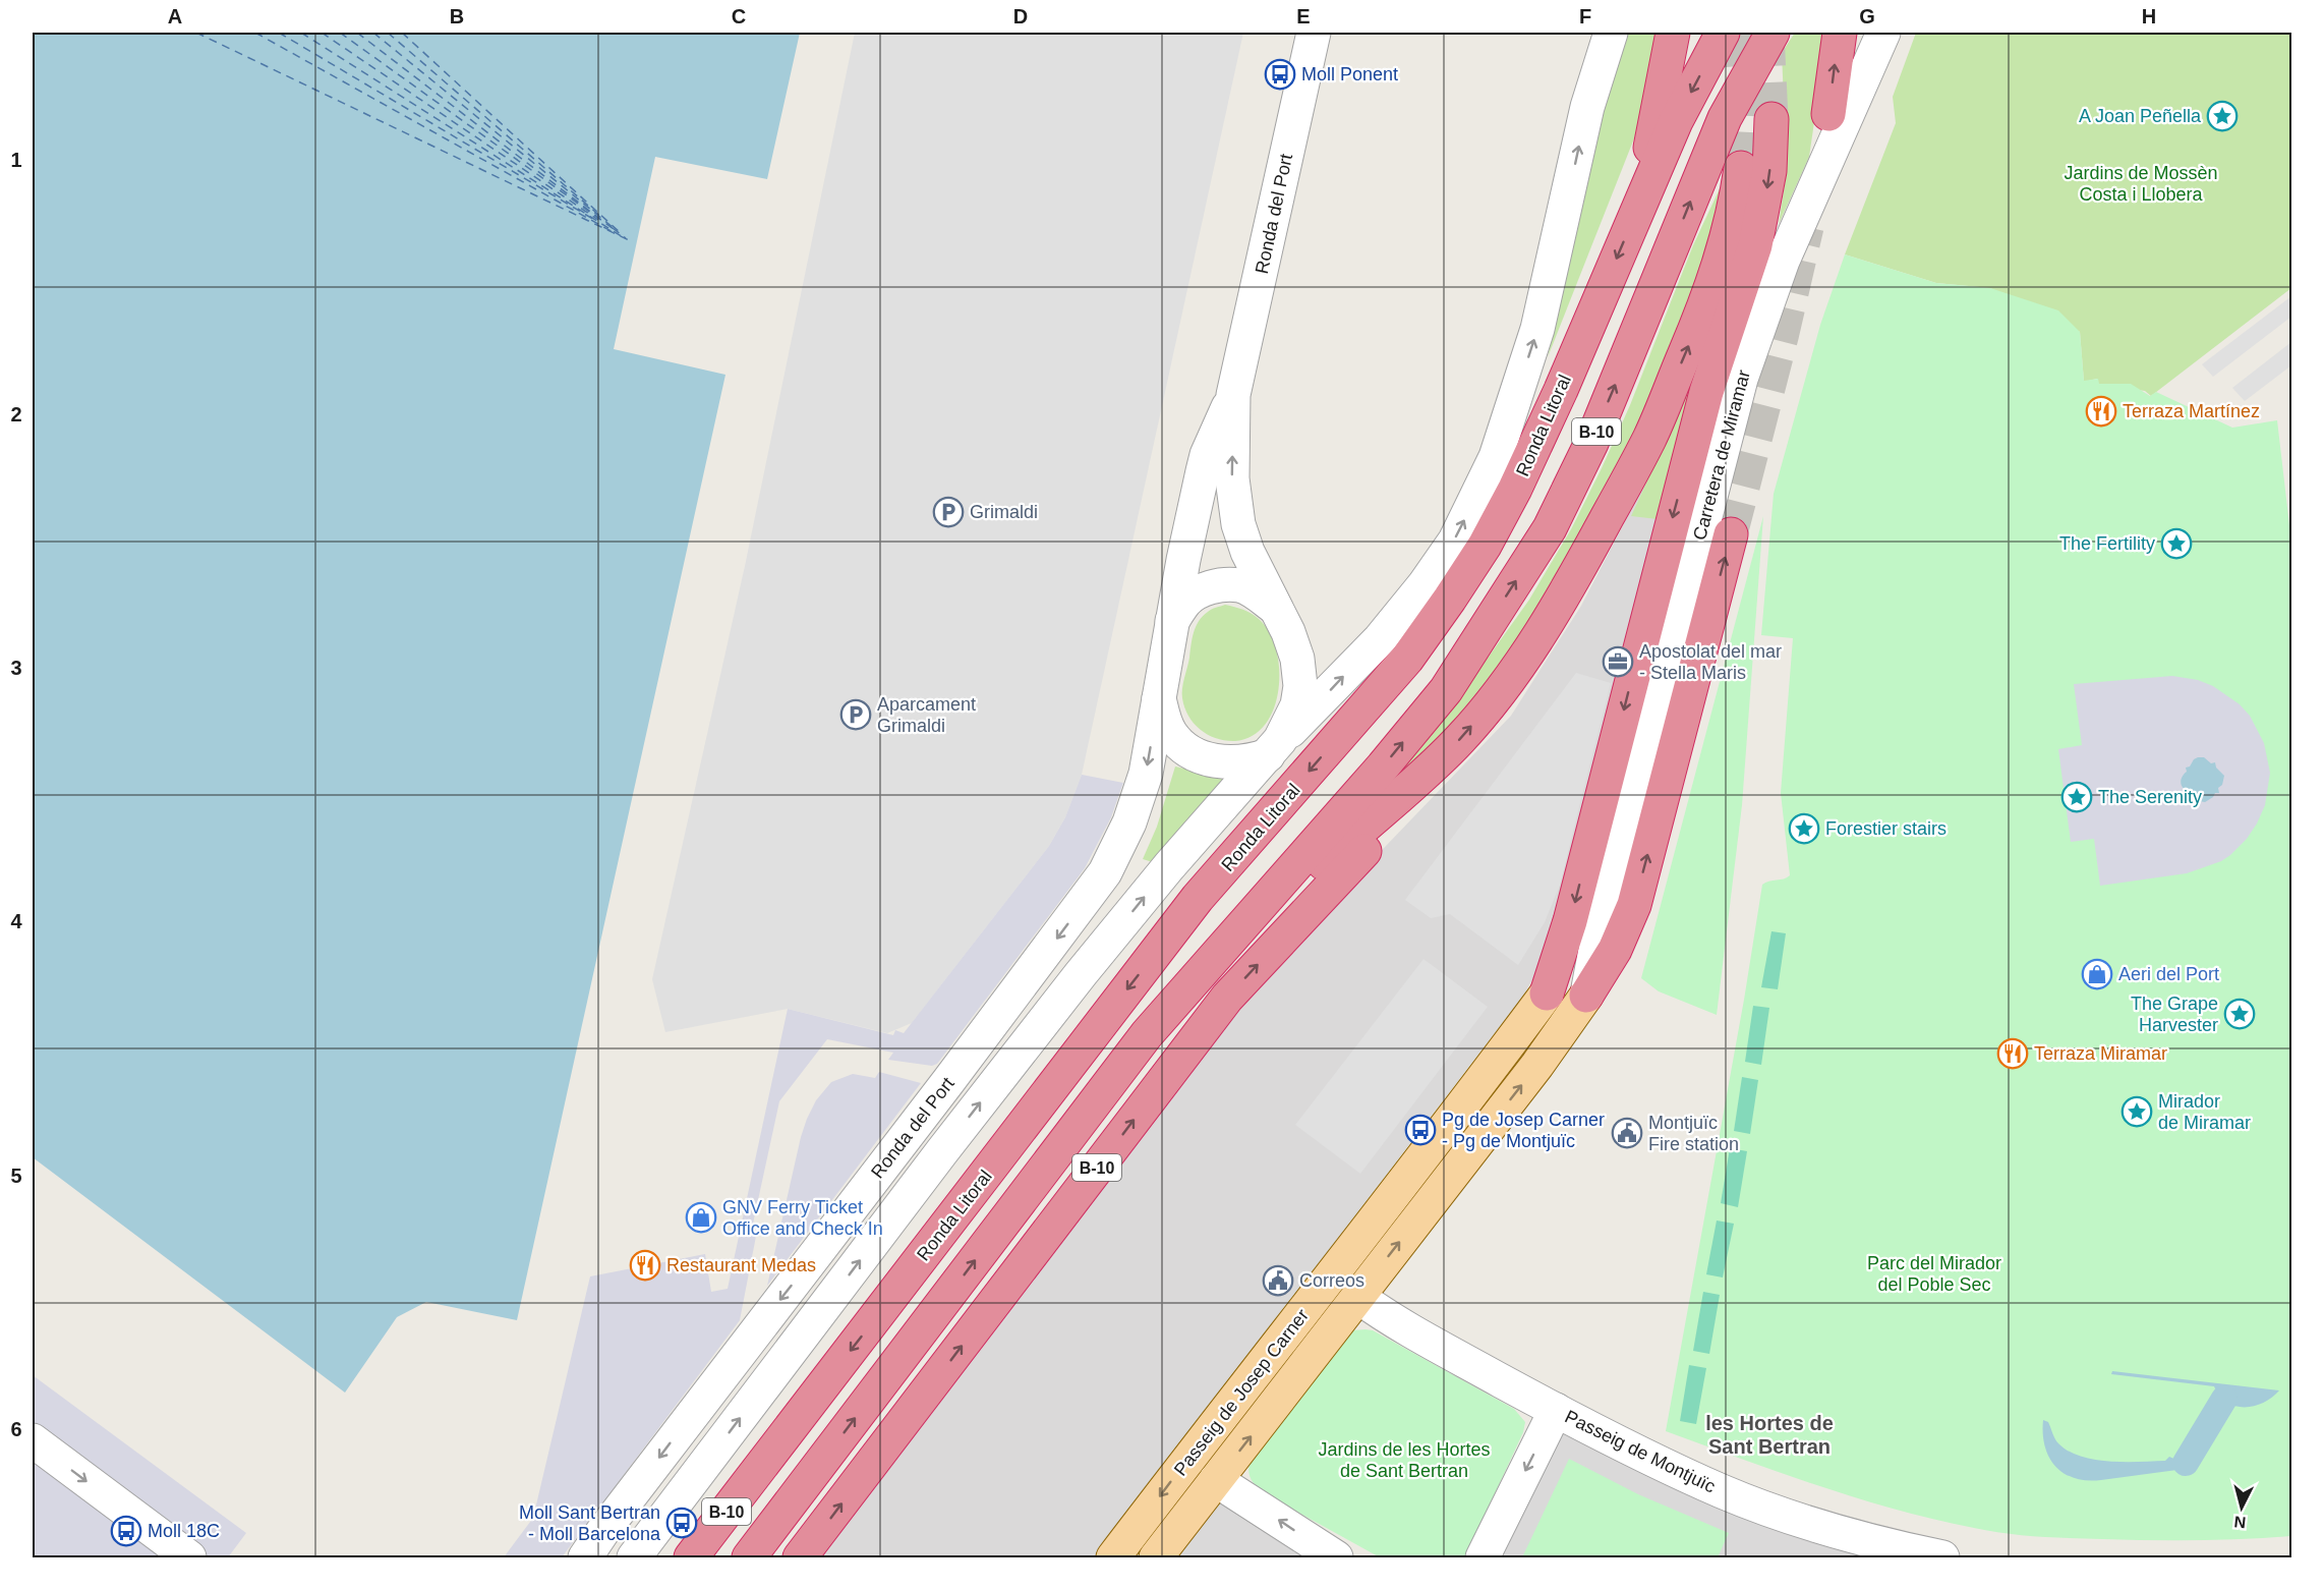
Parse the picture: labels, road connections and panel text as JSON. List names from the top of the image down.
{
  "streets": {
    "highway": ["Ronda Litoral", "B-10"],
    "main road": ["Passeig de Josep Carner"],
    "street": ["Ronda del Port", "Carretera de Miramar", "Passeig de Montjuïc"]
  },
  "crossings": [
    ["Ronda Litoral", "B-10"],
    ["Carretera de Miramar", "Passeig de Josep Carner"],
    ["Passeig de Josep Carner", "Passeig de Montjuïc"]
  ],
  "districts": ["les Hortes de Sant Bertran"],
  "parks": ["Jardins de Mossèn Costa i Llobera", "Parc del Mirador del Poble Sec", "Jardins de les Hortes de Sant Bertran"],
  "places": {
    "bus stop": [
      "Moll Ponent",
      "Pg de Josep Carner - Pg de Montjuïc",
      "Moll Sant Bertran - Moll Barcelona",
      "Moll 18C"
    ],
    "place": [
      "A Joan Peñella",
      "The Fertility",
      "The Serenity",
      "Forestier stairs",
      "The Grape Harvester",
      "Mirador de Miramar"
    ],
    "restaurant": ["Terraza Martínez", "Terraza Miramar", "Restaurant Medas"],
    "parking": ["Grimaldi", "Aparcament Grimaldi"],
    "office": ["Apostolat del mar - Stella Maris"],
    "shop": ["Aeri del Port", "GNV Ferry Ticket Office and Check In"],
    "public building": ["Montjuïc Fire station", "Correos"]
  },
  "north": "bottom",
  "grid": {
    "columns": [
      "A",
      "B",
      "C",
      "D",
      "E",
      "F",
      "G",
      "H"
    ],
    "rows": [
      "1",
      "2",
      "3",
      "4",
      "5",
      "6"
    ]
  }
}
